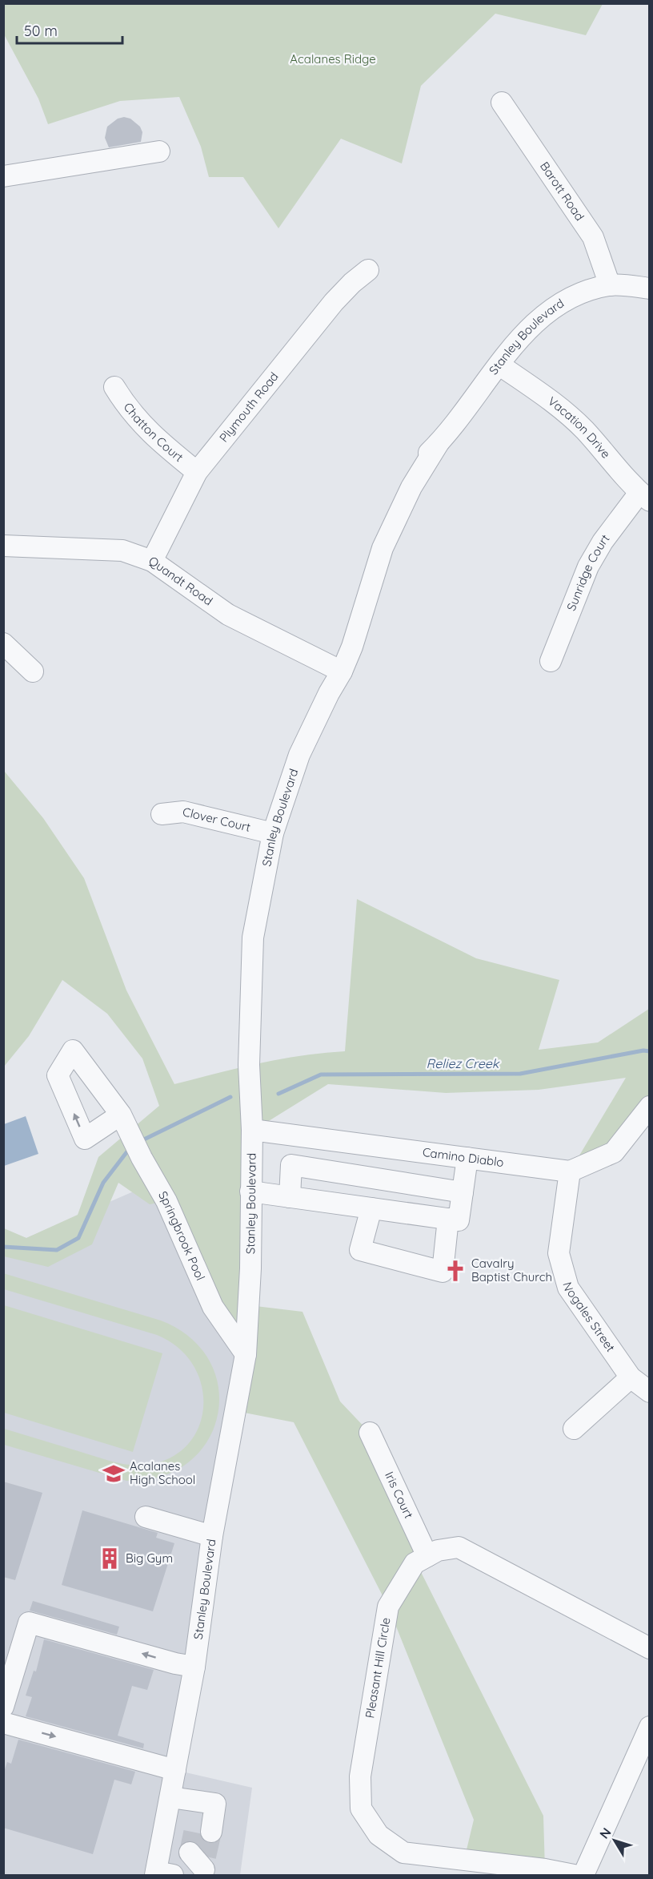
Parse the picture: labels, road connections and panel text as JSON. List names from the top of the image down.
{
  "streets": {
    "street": [
      "Barott Road",
      "Stanley Boulevard",
      "Plymouth Road",
      "Vacation Drive",
      "Chatton Court",
      "Sunridge Court",
      "Quandt Road",
      "Clover Court",
      "Camino Diablo",
      "Springbrook Pool",
      "Nogales Street",
      "Iris Court",
      "Pleasant Hill Circle"
    ]
  },
  "crossings": [
    ["Barott Road", "Stanley Boulevard"],
    ["Stanley Boulevard", "Vacation Drive"],
    ["Stanley Boulevard", "Quandt Road"],
    ["Stanley Boulevard", "Clover Court"],
    ["Stanley Boulevard", "Camino Diablo"],
    ["Stanley Boulevard", "Springbrook Pool"],
    ["Plymouth Road", "Chatton Court"],
    ["Plymouth Road", "Quandt Road"],
    ["Vacation Drive", "Sunridge Court"],
    ["Camino Diablo", "Nogales Street"],
    ["Iris Court", "Pleasant Hill Circle"]
  ],
  "water": ["Reliez Creek"],
  "parks": ["Acalanes Ridge"],
  "places": {
    "church": ["Cavalry Baptist Church"],
    "school or university": ["Acalanes High School"],
    "building": ["Big Gym"]
  },
  "scale_bar": "50 m",
  "north": "top left"
}
